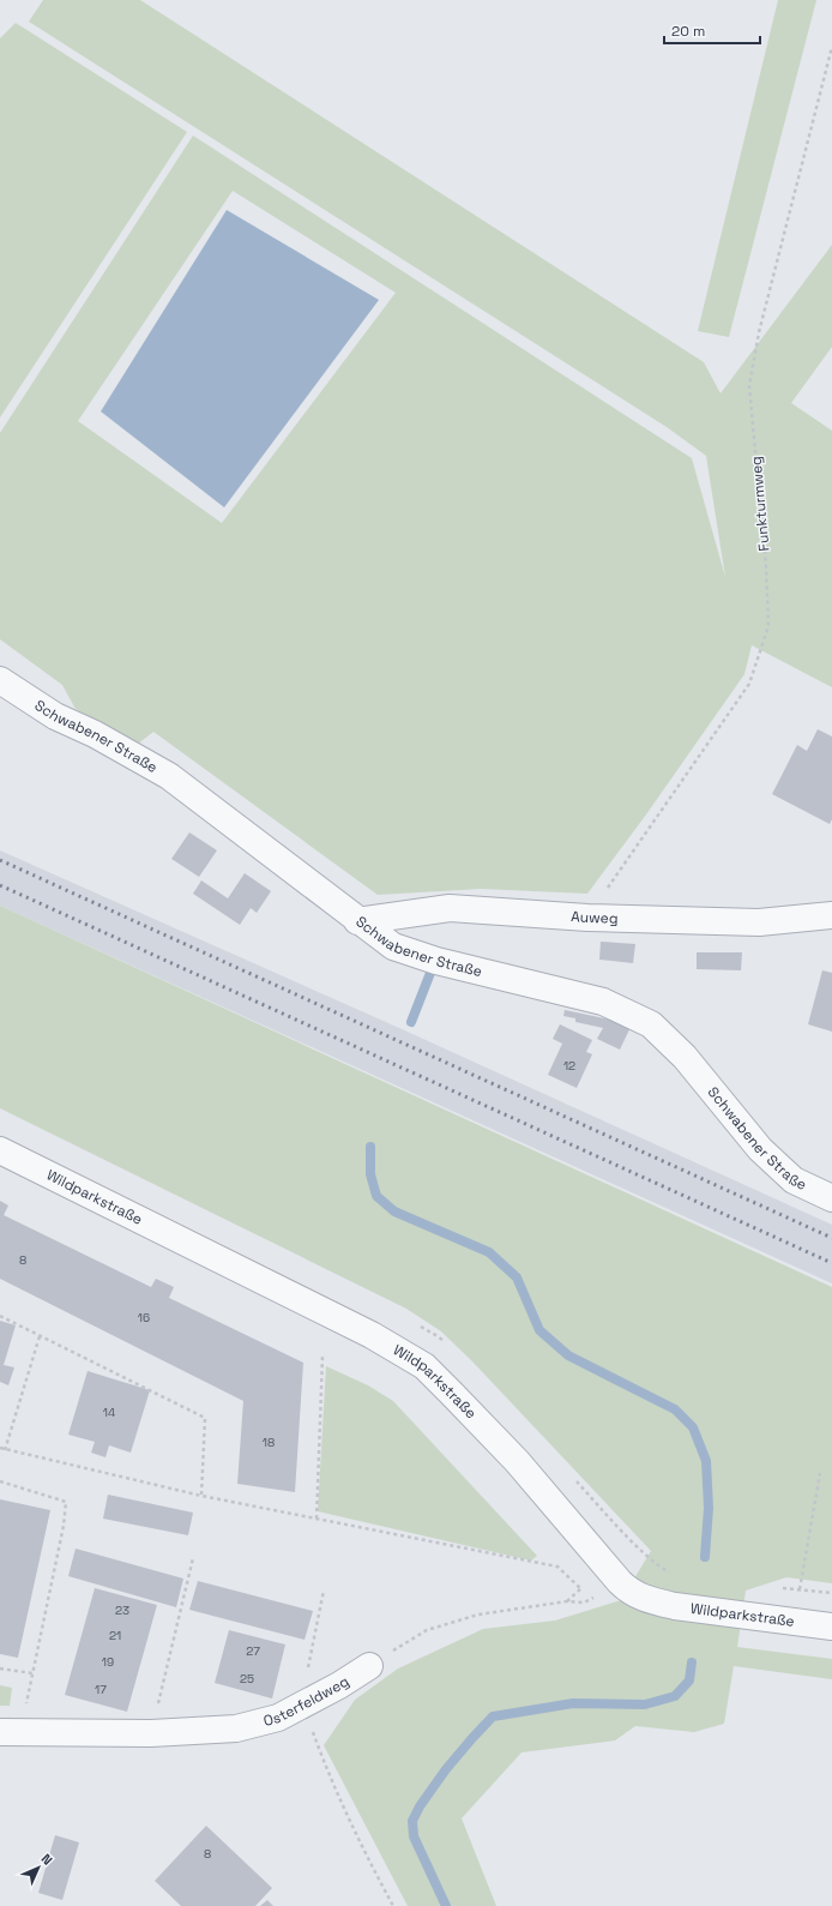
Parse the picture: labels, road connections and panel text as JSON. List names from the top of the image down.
{
  "streets": {
    "street": [
      "Schwabener Straße",
      "Auweg",
      "Wildparkstraße",
      "Osterfeldweg"
    ],
    "path": ["Funkturmweg"]
  },
  "crossings": [
    ["Funkturmweg", "Auweg"],
    ["Schwabener Straße", "Auweg"]
  ],
  "house_numbers": [
    "12",
    "8",
    "16",
    "14",
    "18",
    "23",
    "21",
    "27",
    "19",
    "25",
    "17",
    "8"
  ],
  "scale_bar": "20 m",
  "north": "top right"
}
